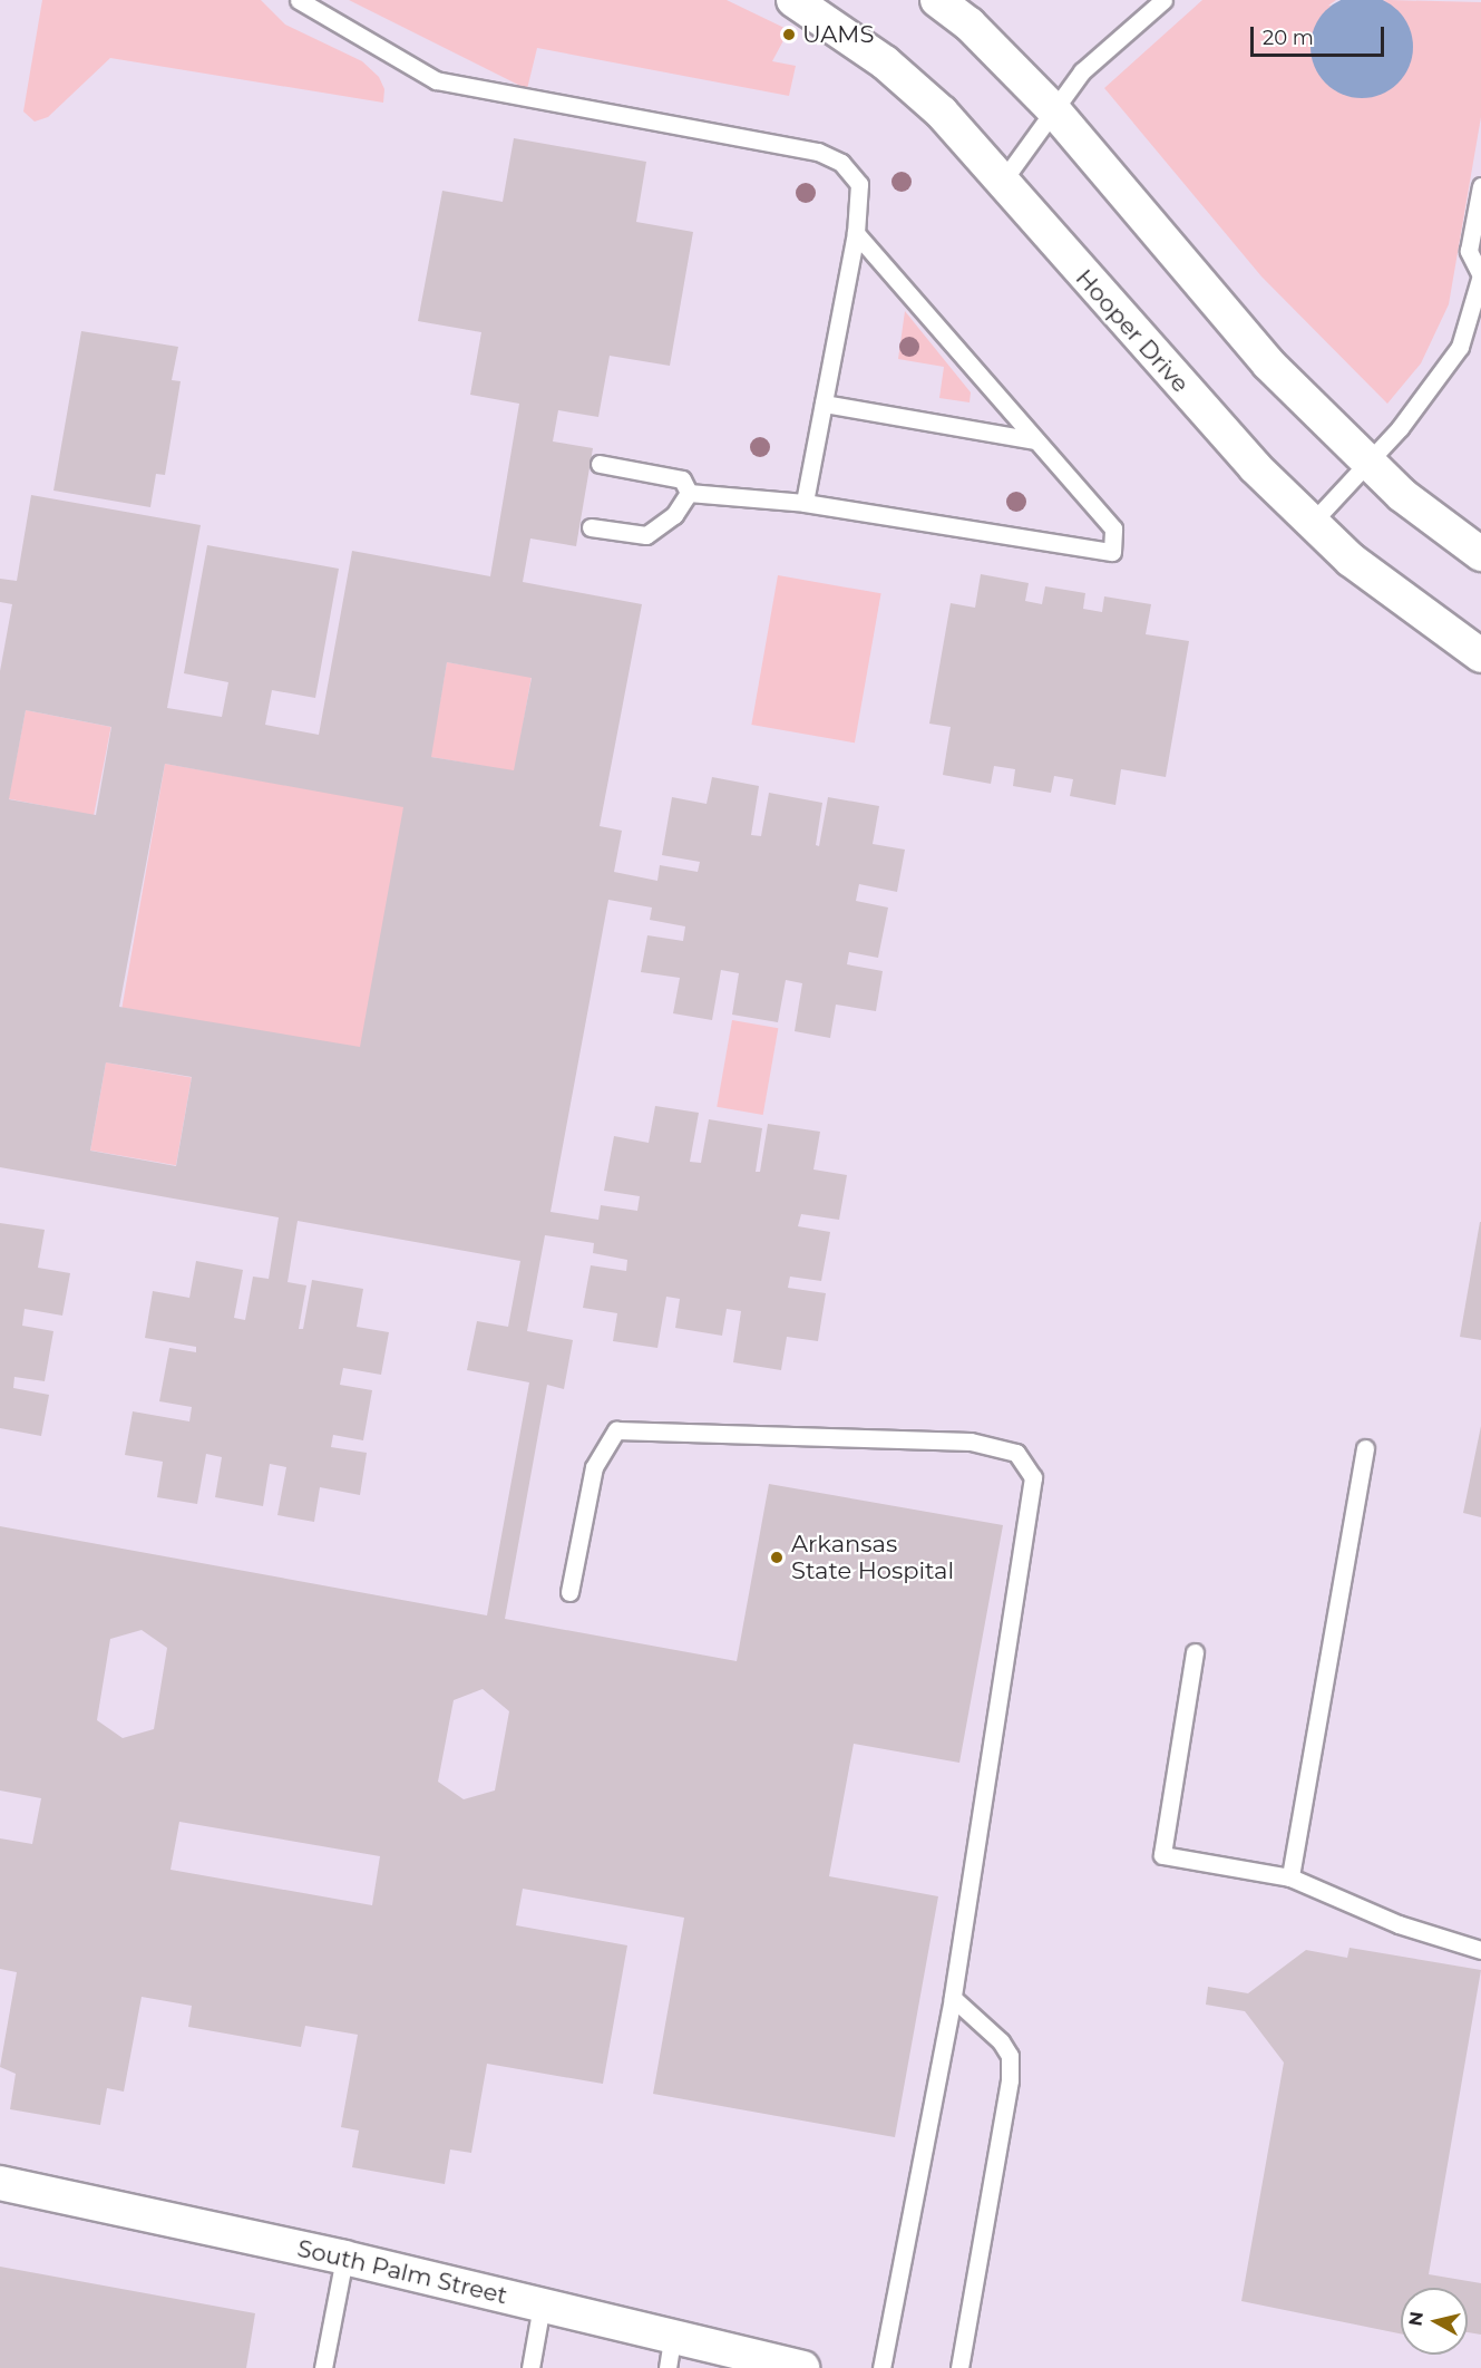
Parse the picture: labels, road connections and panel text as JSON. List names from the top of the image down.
{
  "streets": {
    "street": ["Hooper Drive", "South Palm Street"]
  },
  "places": ["UAMS", "Arkansas State Hospital"],
  "scale_bar": "20 m",
  "north": "left"
}
